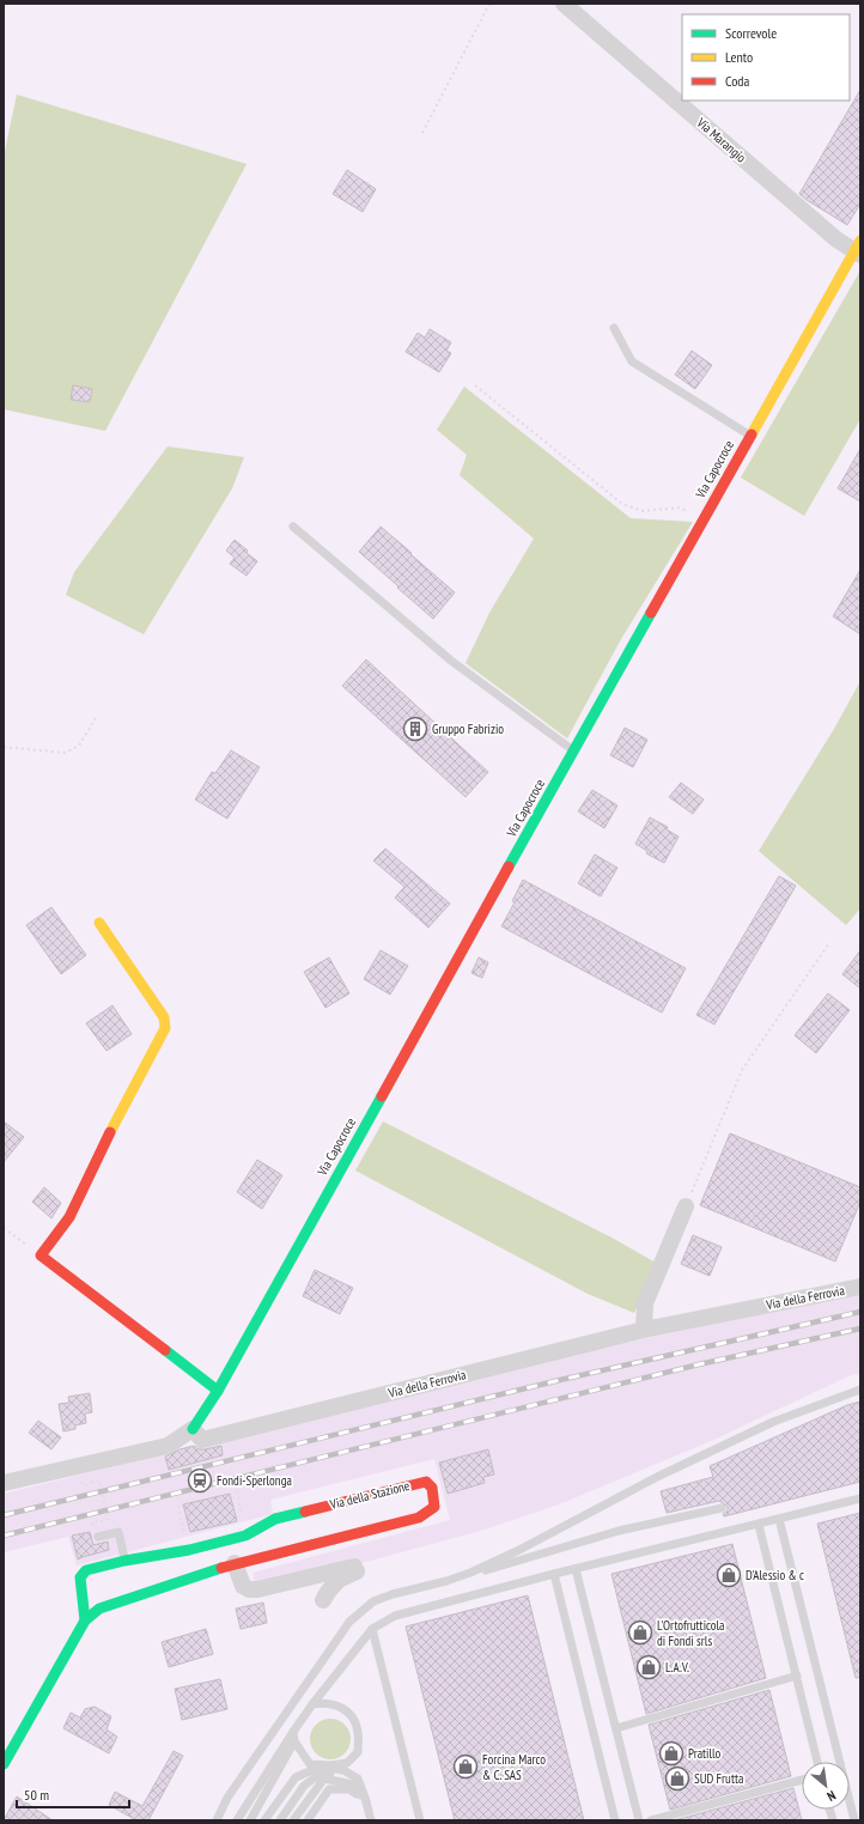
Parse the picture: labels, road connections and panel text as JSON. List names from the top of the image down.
{
  "streets": {
    "street": [
      "Via Marangio",
      "Via Capocroce",
      "Via della Ferrovia",
      "Via della Stazione"
    ]
  },
  "crossings": [
    ["Via Marangio", "Via Capocroce"],
    ["Via Capocroce", "Via della Ferrovia"]
  ],
  "places": {
    "building": ["Gruppo Fabrizio"],
    "station": ["Fondi-Sperlonga"],
    "shop": [
      "D'Alessio & c",
      "L'Ortofrutticola di Fondi srls",
      "L.A.V.",
      "Pratillo",
      "Forcina Marco & C. SAS",
      "SUD Frutta"
    ]
  },
  "legend": ["Scorrevole", "Lento", "Coda"],
  "scale_bar": "50 m",
  "north": "bottom right"
}
